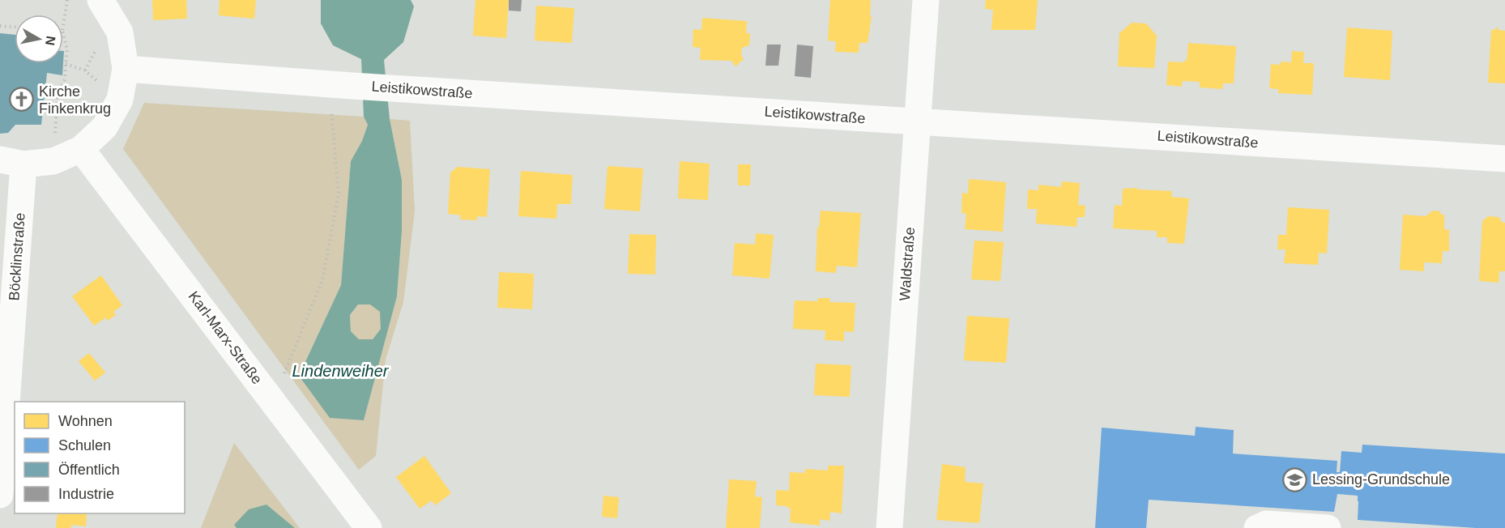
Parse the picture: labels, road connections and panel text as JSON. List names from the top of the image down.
{
  "streets": {
    "street": [
      "Leistikowstraße",
      "Böcklinstraße",
      "Waldstraße",
      "Karl-Marx-Straße"
    ]
  },
  "crossings": [
    ["Leistikowstraße", "Waldstraße"]
  ],
  "water": ["Lindenweiher"],
  "places": {
    "church": ["Kirche Finkenkrug"],
    "school or university": ["Lessing-Grundschule"]
  },
  "legend": [
    "Wohnen",
    "Schulen",
    "Öffentlich",
    "Industrie"
  ],
  "north": "right"
}
